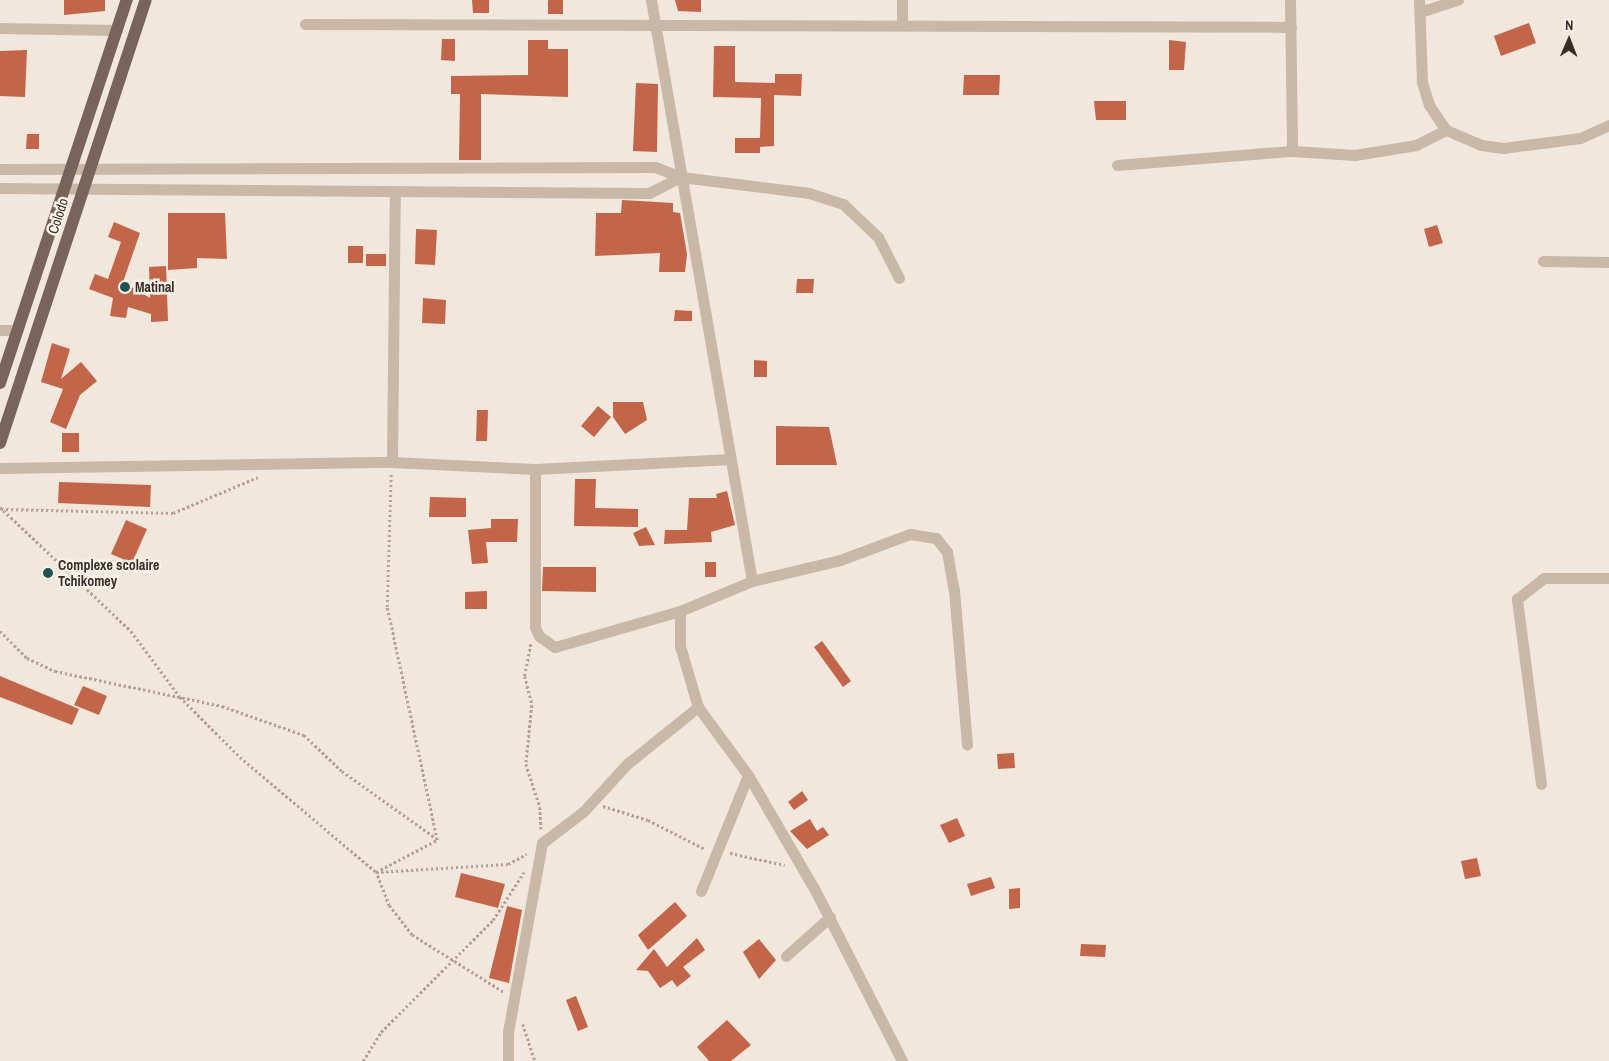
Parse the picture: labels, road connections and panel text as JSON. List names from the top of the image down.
{
  "streets": {
    "main road": ["Colodo"]
  },
  "places": ["Matinal", "Complexe scolaire Tchikomey"],
  "north": "top"
}
